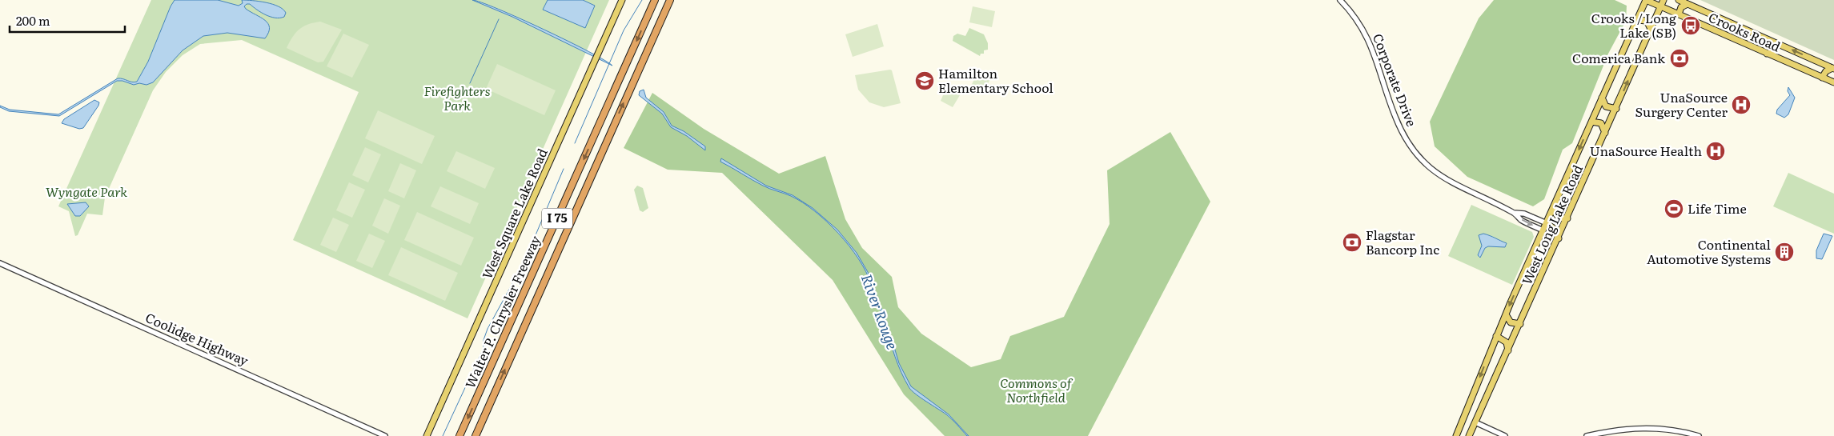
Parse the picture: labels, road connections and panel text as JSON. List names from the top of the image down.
{
  "streets": {
    "highway": ["I 75", "Walter P. Chrysler Freeway"],
    "main road": ["Crooks Road", "West Square Lake Road", "West Long Lake Road"],
    "street": ["Corporate Drive", "Coolidge Highway"]
  },
  "crossings": [
    ["Crooks Road", "West Long Lake Road"],
    ["Corporate Drive", "West Long Lake Road"]
  ],
  "water": ["River Rouge"],
  "parks": ["Firefighters Park", "Wyngate Park", "Commons of Northfield"],
  "places": {
    "bus stop": ["Crooks / Long Lake (SB)"],
    "bank": ["Comerica Bank", "Flagstar Bancorp Inc"],
    "school or university": ["Hamilton Elementary School"],
    "hospital": ["UnaSource Surgery Center", "UnaSource Health"],
    "sports": ["Life Time"],
    "building": ["Continental Automotive Systems"]
  },
  "scale_bar": "200 m"
}
